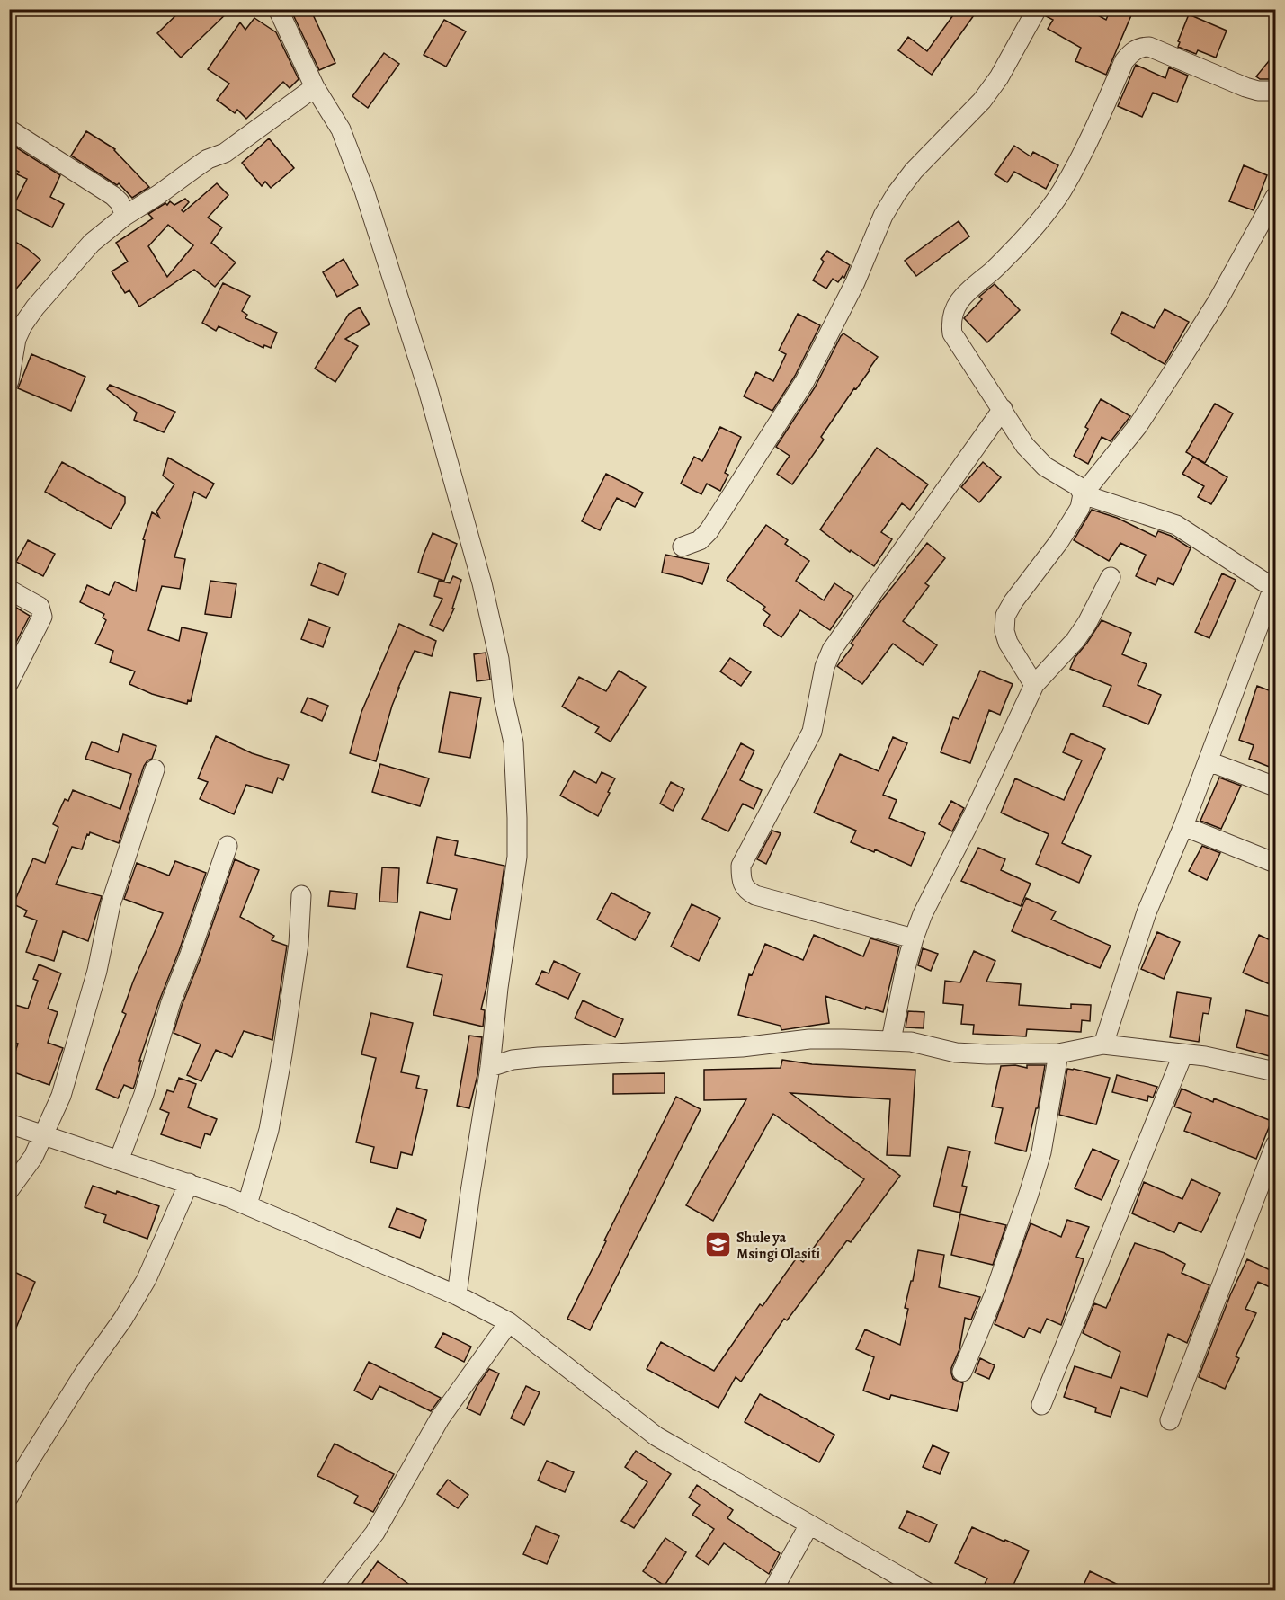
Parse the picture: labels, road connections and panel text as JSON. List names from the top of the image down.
{
  "places": {
    "school or university": ["Shule ya Msingi Olasiti"]
  }
}
